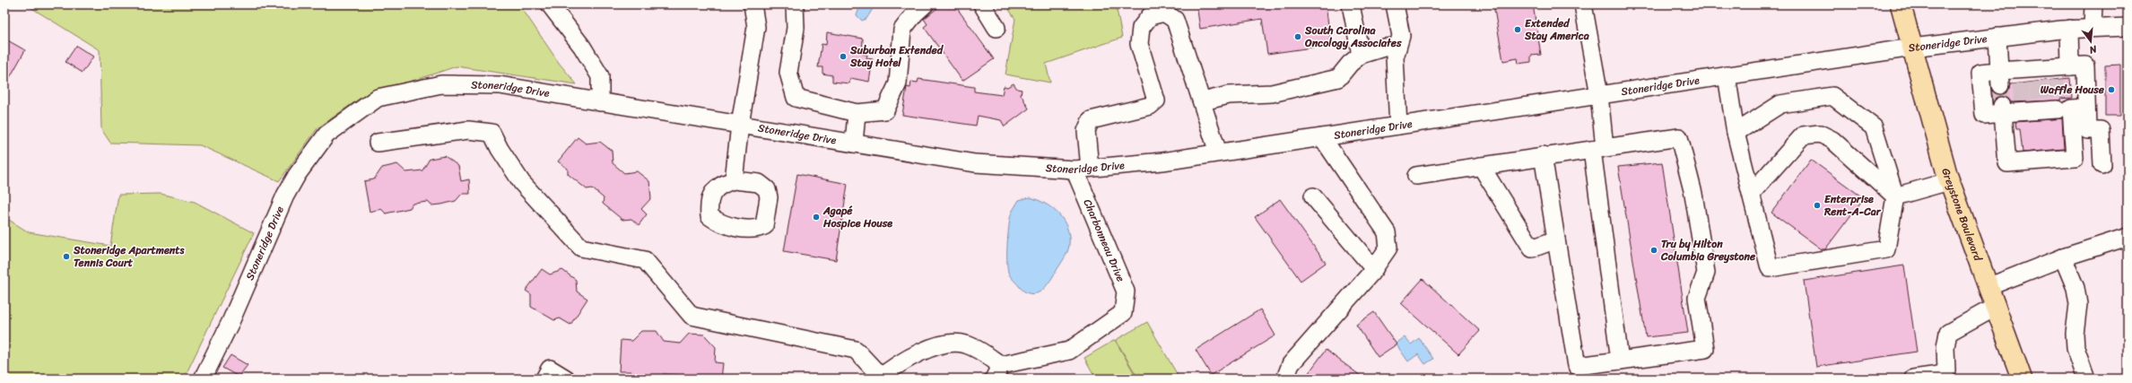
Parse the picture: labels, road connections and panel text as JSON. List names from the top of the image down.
{
  "streets": {
    "main road": ["Greystone Boulevard"],
    "street": ["Stoneridge Drive", "Charbonneau Drive"]
  },
  "crossings": [
    ["Stoneridge Drive", "Greystone Boulevard"],
    ["Stoneridge Drive", "Charbonneau Drive"]
  ],
  "places": [
    "Extended Stay America",
    "South Carolina Oncology Associates",
    "Suburban Extended Stay Hotel",
    "Waffle House",
    "Enterprise Rent-A-Car",
    "Agapé Hospice House",
    "Tru by Hilton Columbia Greystone",
    "Stoneridge Apartments Tennis Court"
  ],
  "north": "bottom"
}
